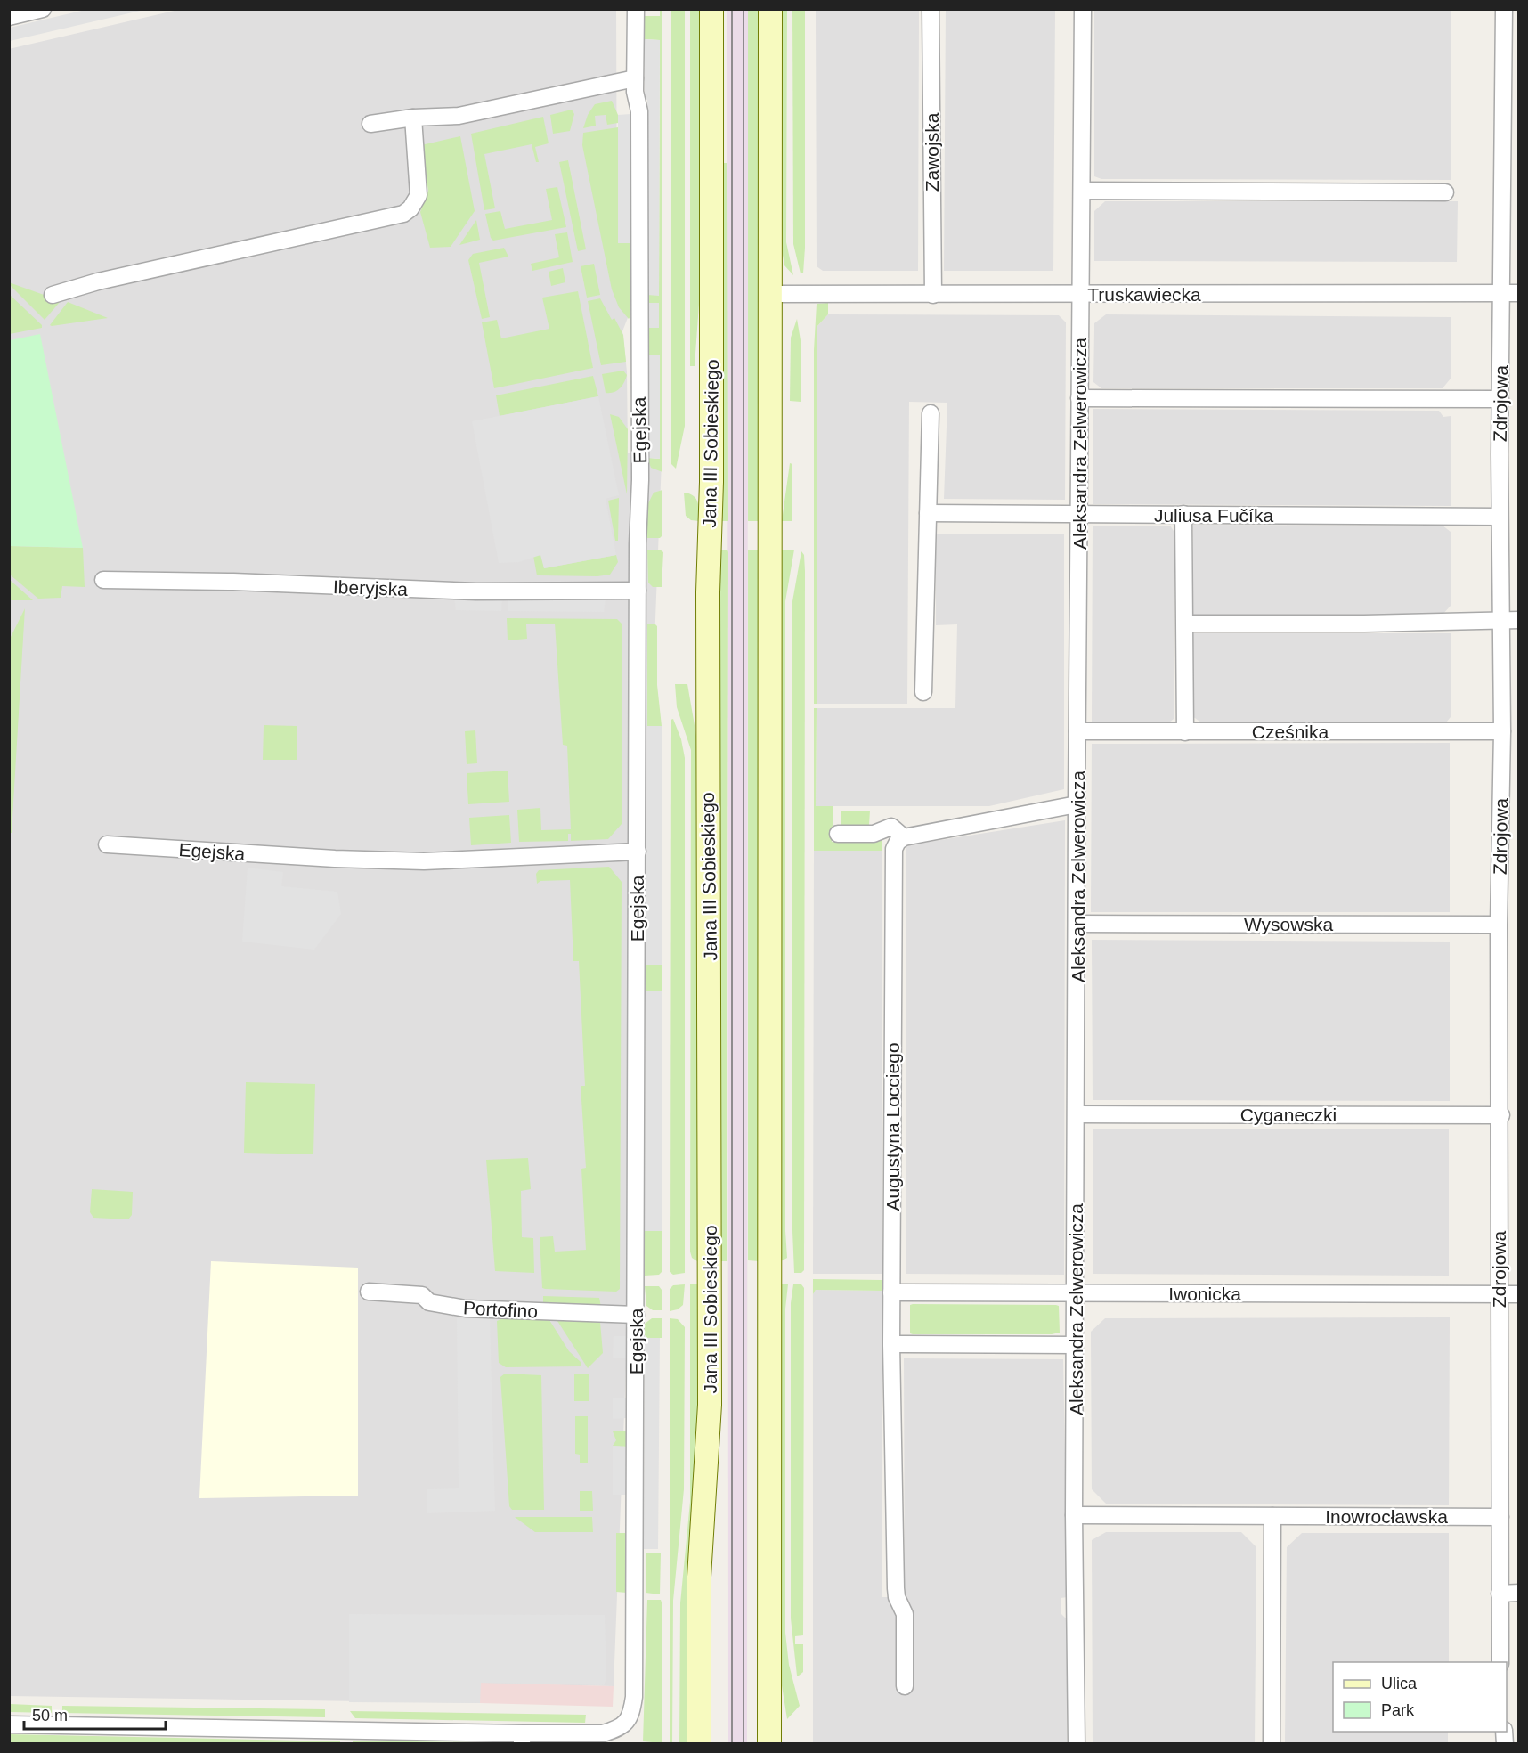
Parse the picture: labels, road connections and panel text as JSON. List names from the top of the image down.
{
  "streets": {
    "main road": ["Jana III Sobieskiego"],
    "street": [
      "Zawojska",
      "Truskawiecka",
      "Zdrojowa",
      "Egejska",
      "Aleksandra Zelwerowicza",
      "Juliusa Fučíka",
      "Iberyjska",
      "Cześnika",
      "Wysowska",
      "Cyganeczki",
      "Augustyna Locciego",
      "Iwonicka",
      "Portofino",
      "Inowrocławska"
    ]
  },
  "crossings": [
    ["Zawojska", "Truskawiecka"],
    ["Truskawiecka", "Zdrojowa"],
    ["Truskawiecka", "Aleksandra Zelwerowicza"],
    ["Zdrojowa", "Juliusa Fučíka"],
    ["Zdrojowa", "Cześnika"],
    ["Zdrojowa", "Wysowska"],
    ["Zdrojowa", "Cyganeczki"],
    ["Zdrojowa", "Iwonicka"],
    ["Zdrojowa", "Inowrocławska"],
    ["Egejska", "Iberyjska"],
    ["Egejska", "Portofino"],
    ["Aleksandra Zelwerowicza", "Juliusa Fučíka"],
    ["Aleksandra Zelwerowicza", "Cześnika"],
    ["Aleksandra Zelwerowicza", "Wysowska"],
    ["Aleksandra Zelwerowicza", "Cyganeczki"],
    ["Aleksandra Zelwerowicza", "Iwonicka"],
    ["Aleksandra Zelwerowicza", "Inowrocławska"],
    ["Augustyna Locciego", "Iwonicka"]
  ],
  "legend": ["Ulica", "Park"],
  "scale_bar": "50 m"
}
